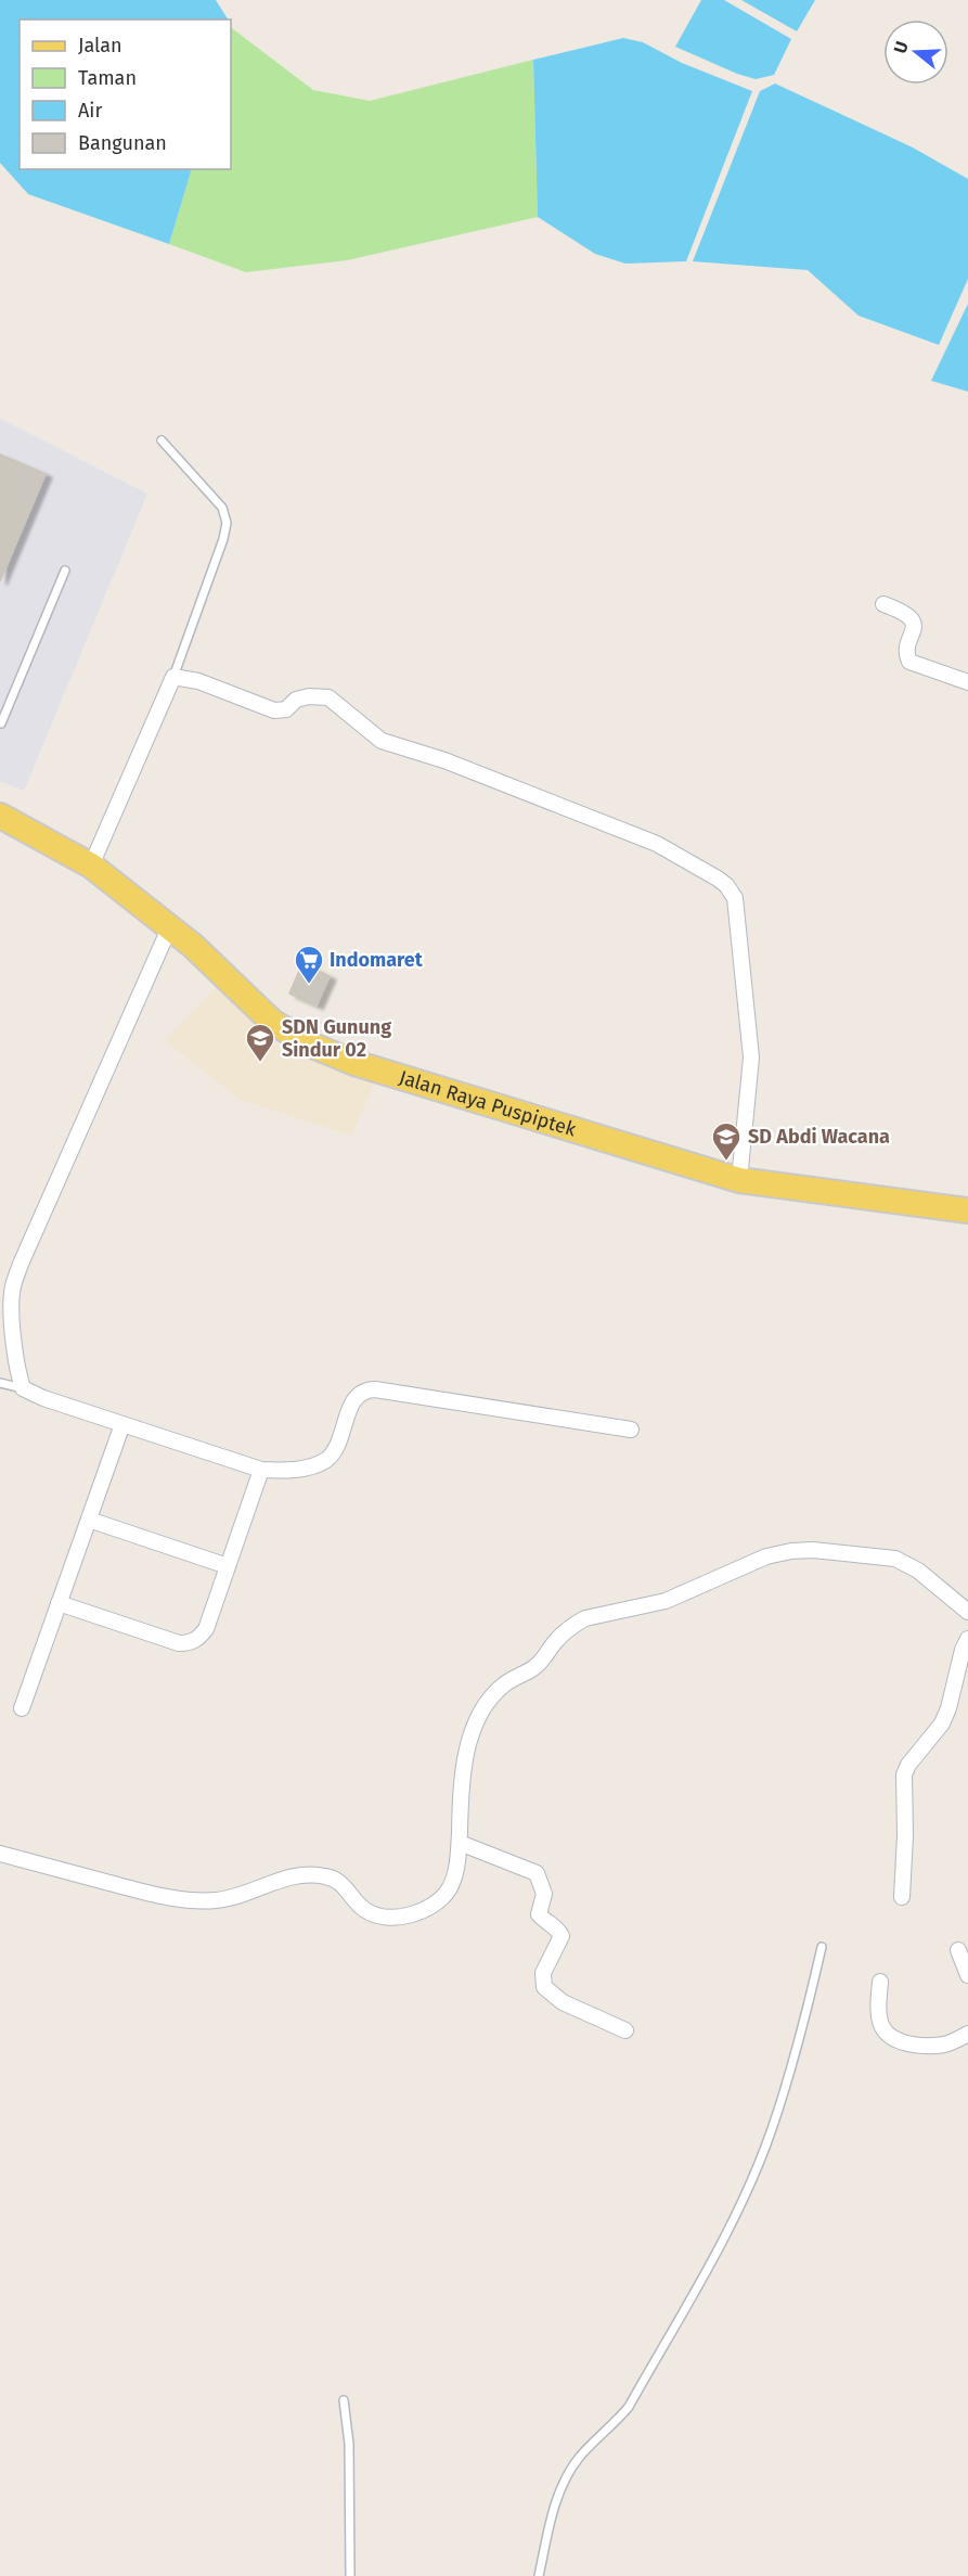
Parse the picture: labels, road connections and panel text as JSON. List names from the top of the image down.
{
  "streets": {
    "main road": ["Jalan Raya Puspiptek"]
  },
  "places": {
    "supermarket": ["Indomaret"],
    "school or university": ["SDN Gunung Sindur 02", "SD Abdi Wacana"]
  },
  "legend": [
    "Jalan",
    "Taman",
    "Air",
    "Bangunan"
  ],
  "north": "left"
}
